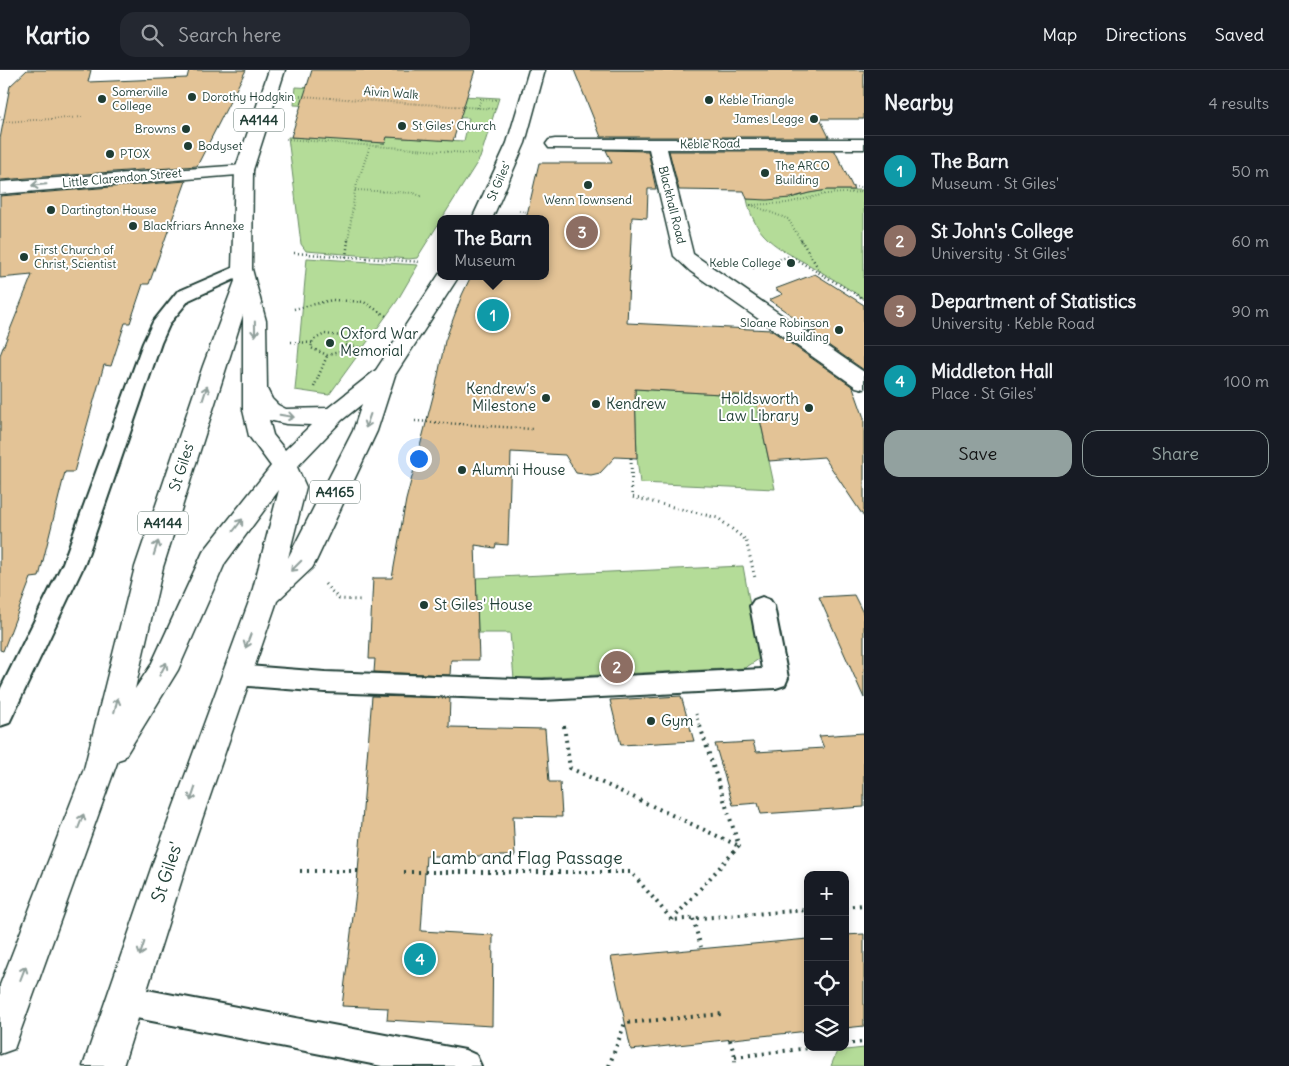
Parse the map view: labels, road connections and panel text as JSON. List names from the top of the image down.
{
  "streets": {
    "main road": [
      "A4144",
      "Keble Road",
      "Little Clarendon Street",
      "St Giles'",
      "Blackhall Road",
      "A4165"
    ],
    "path": ["Aivin Walk", "Lamb and Flag Passage"]
  },
  "crossings": [
    ["A4144", "Little Clarendon Street"],
    ["A4144", "St Giles'"],
    ["Keble Road", "Blackhall Road"],
    ["Little Clarendon Street", "St Giles'"]
  ],
  "one_way": ["Little Clarendon Street"],
  "places": [
    "Dorothy Hodgkin",
    "Somerville College",
    "Keble Triangle",
    "James Legge",
    "St Giles' Church",
    "Browns",
    "Bodyset",
    "PTOX",
    "The ARCO Building",
    "Wenn Townsend",
    "Dartington House",
    "Blackfriars Annexe",
    "First Church of Christ, Scientist",
    "Keble College",
    "Sloane Robinson Building",
    "Oxford War Memorial",
    "Kendrew’s Milestone",
    "Kendrew",
    "Holdsworth Law Library",
    "Alumni House",
    "St Giles' House",
    "Gym"
  ],
  "page": {
    "header": "Kartio",
    "search": "Search here",
    "nav": ["Map", "Directions", "Saved"],
    "heading": ["Nearby", "4 results"],
    "list": [
      {
        "mark": "1",
        "name": "The Barn",
        "note": "Museum · St Giles'",
        "value": "50 m"
      },
      {
        "mark": "2",
        "name": "St John's College",
        "note": "University · St Giles'",
        "value": "60 m"
      },
      {
        "mark": "3",
        "name": "Department of Statistics",
        "note": "University · Keble Road",
        "value": "90 m"
      },
      {
        "mark": "4",
        "name": "Middleton Hall",
        "note": "Place · St Giles'",
        "value": "100 m"
      }
    ],
    "pins": [
      "3",
      "1",
      "2",
      "4"
    ],
    "popup": ["The Barn", "Museum"],
    "buttons": ["Save", "Share"],
    "map_buttons": ["+", "−"]
  }
}
